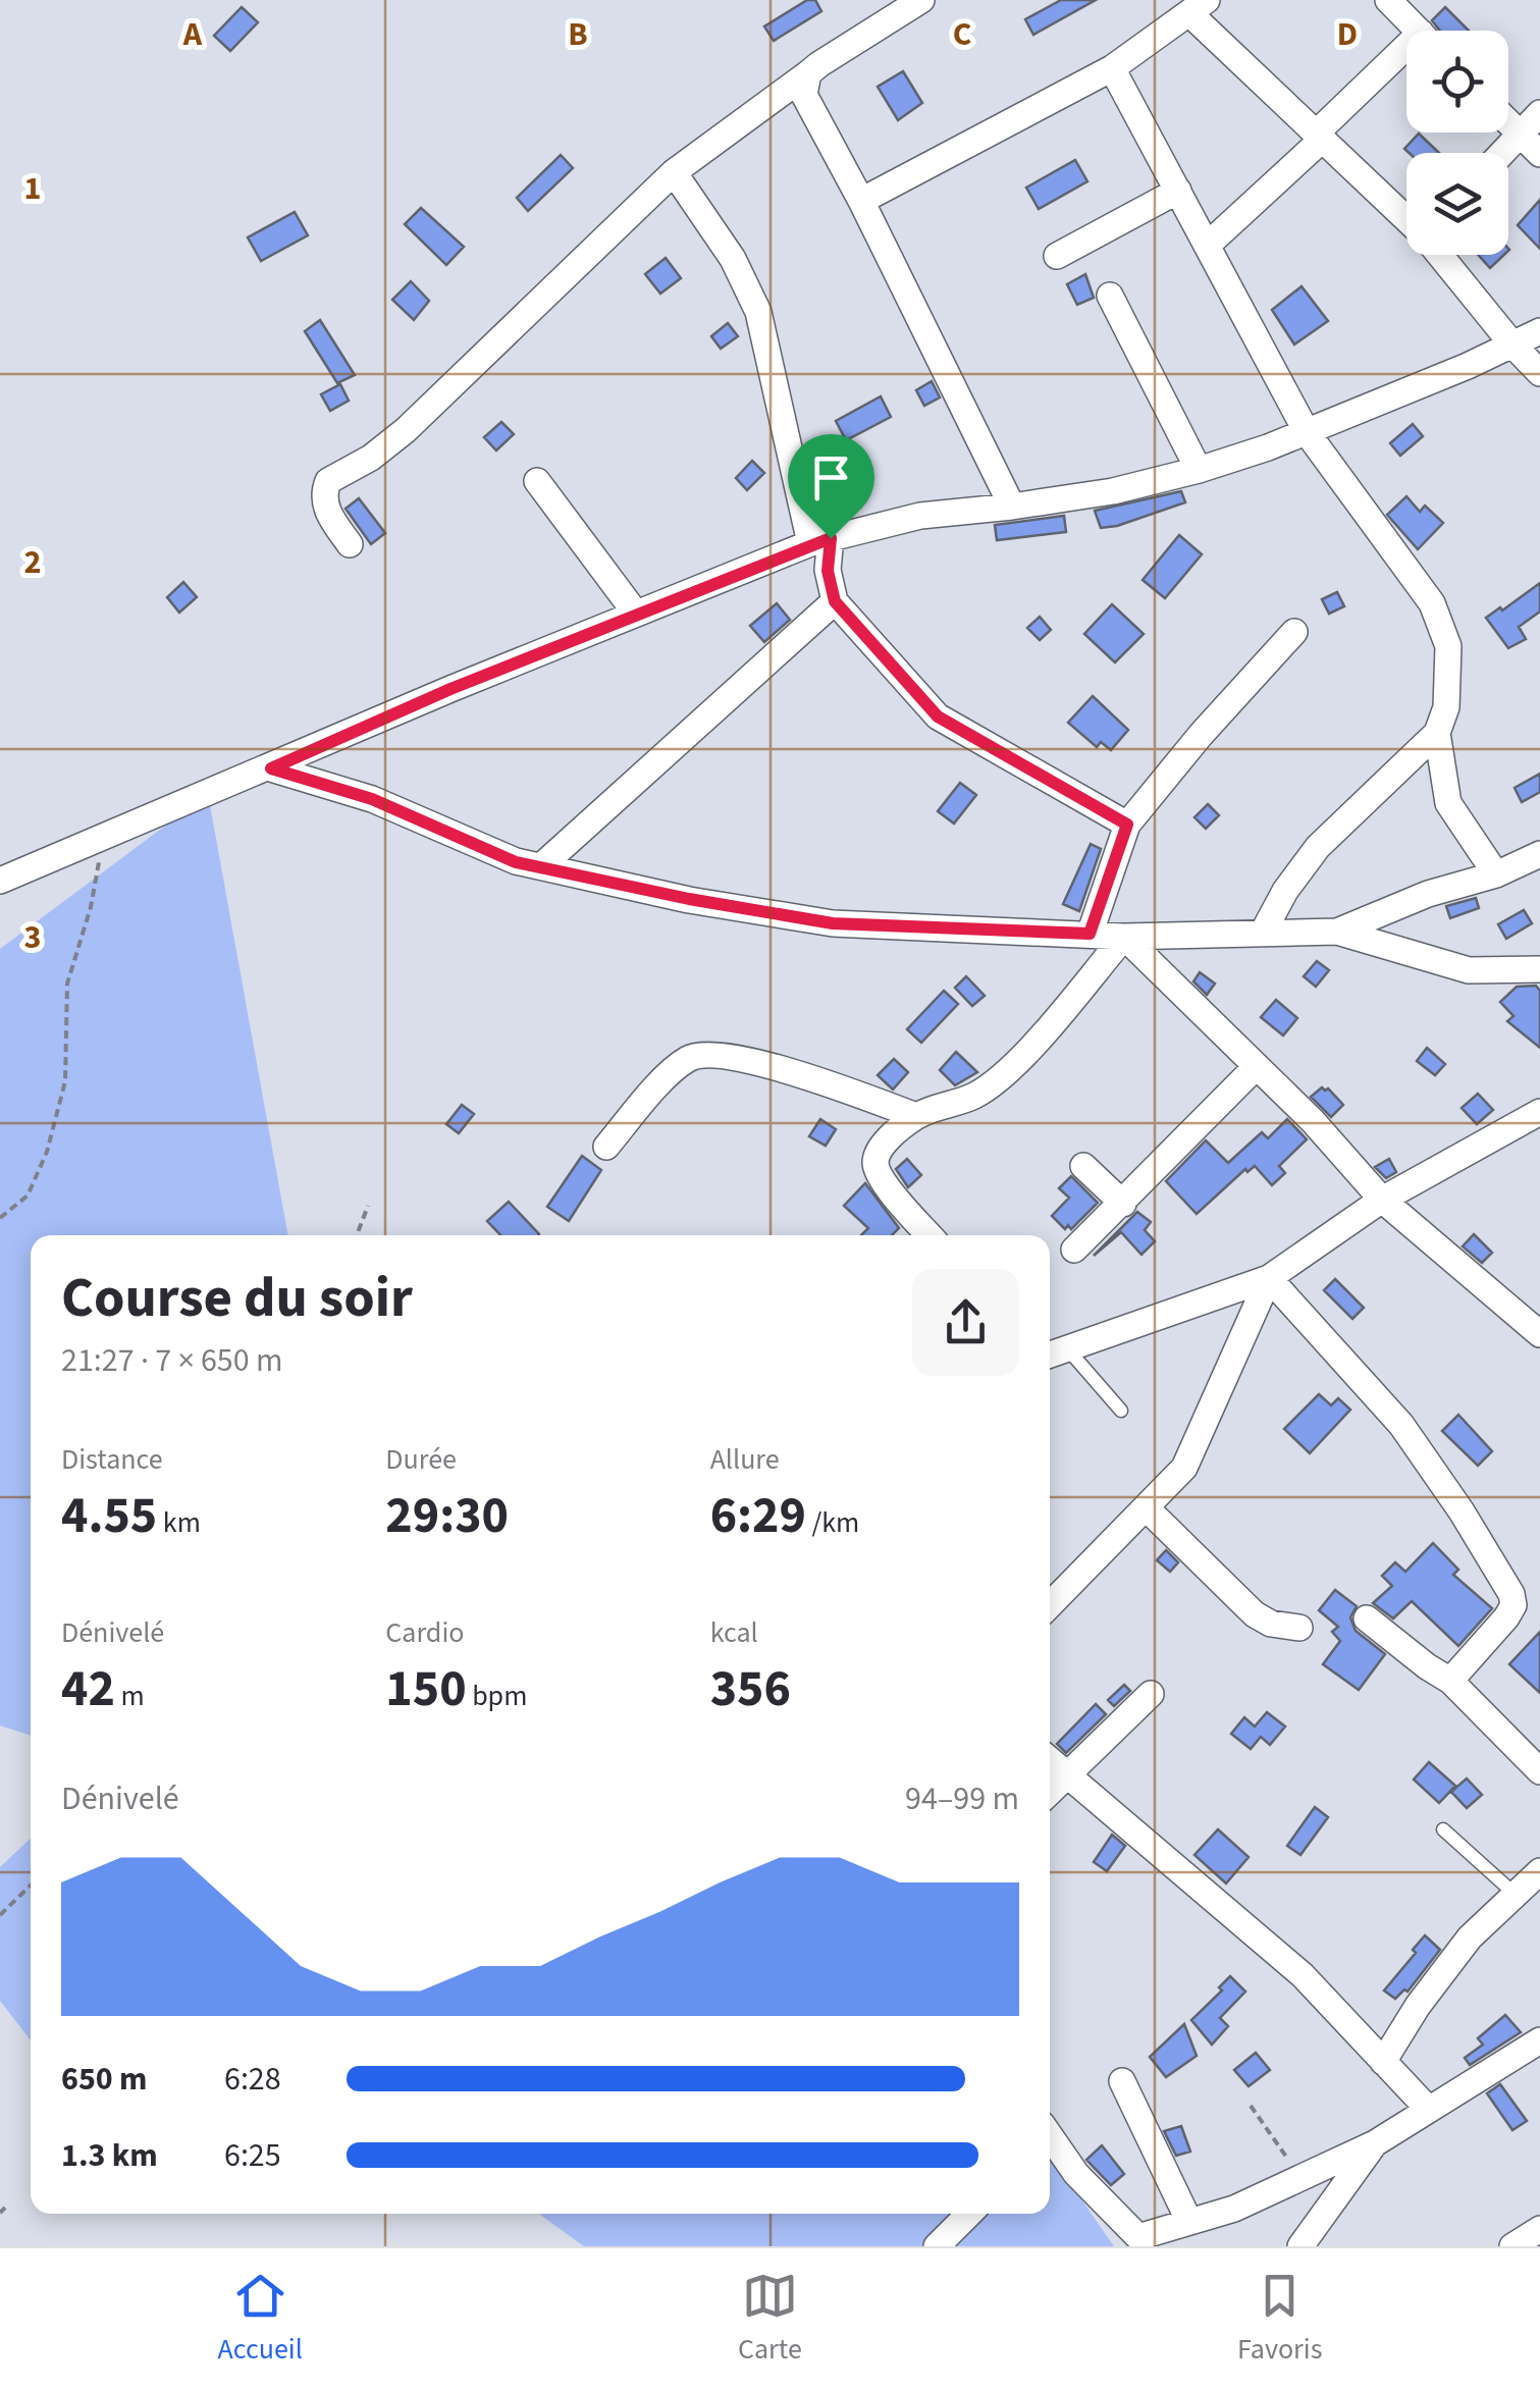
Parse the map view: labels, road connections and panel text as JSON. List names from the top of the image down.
{
  "page": {
    "heading": ["Course du soir", "21:27 · 7 × 650 m"],
    "stats": [
      ["Distance", "4.55 km"],
      ["Durée", "29:30"],
      ["Allure", "6:29 /km"],
      ["Dénivelé", "42 m"],
      ["Cardio", "150 bpm"],
      ["kcal", "356"]
    ],
    "chart": ["Dénivelé", "94–99 m"],
    "list": [
      {
        "name": "650 m",
        "note": "6:28"
      },
      {
        "name": "1.3 km",
        "note": "6:25"
      }
    ],
    "tabs": ["Accueil", "Carte", "Favoris"]
  },
  "grid": {
    "columns": [
      "A",
      "B",
      "C",
      "D"
    ],
    "rows": ["1", "2", "3"]
  }
}
